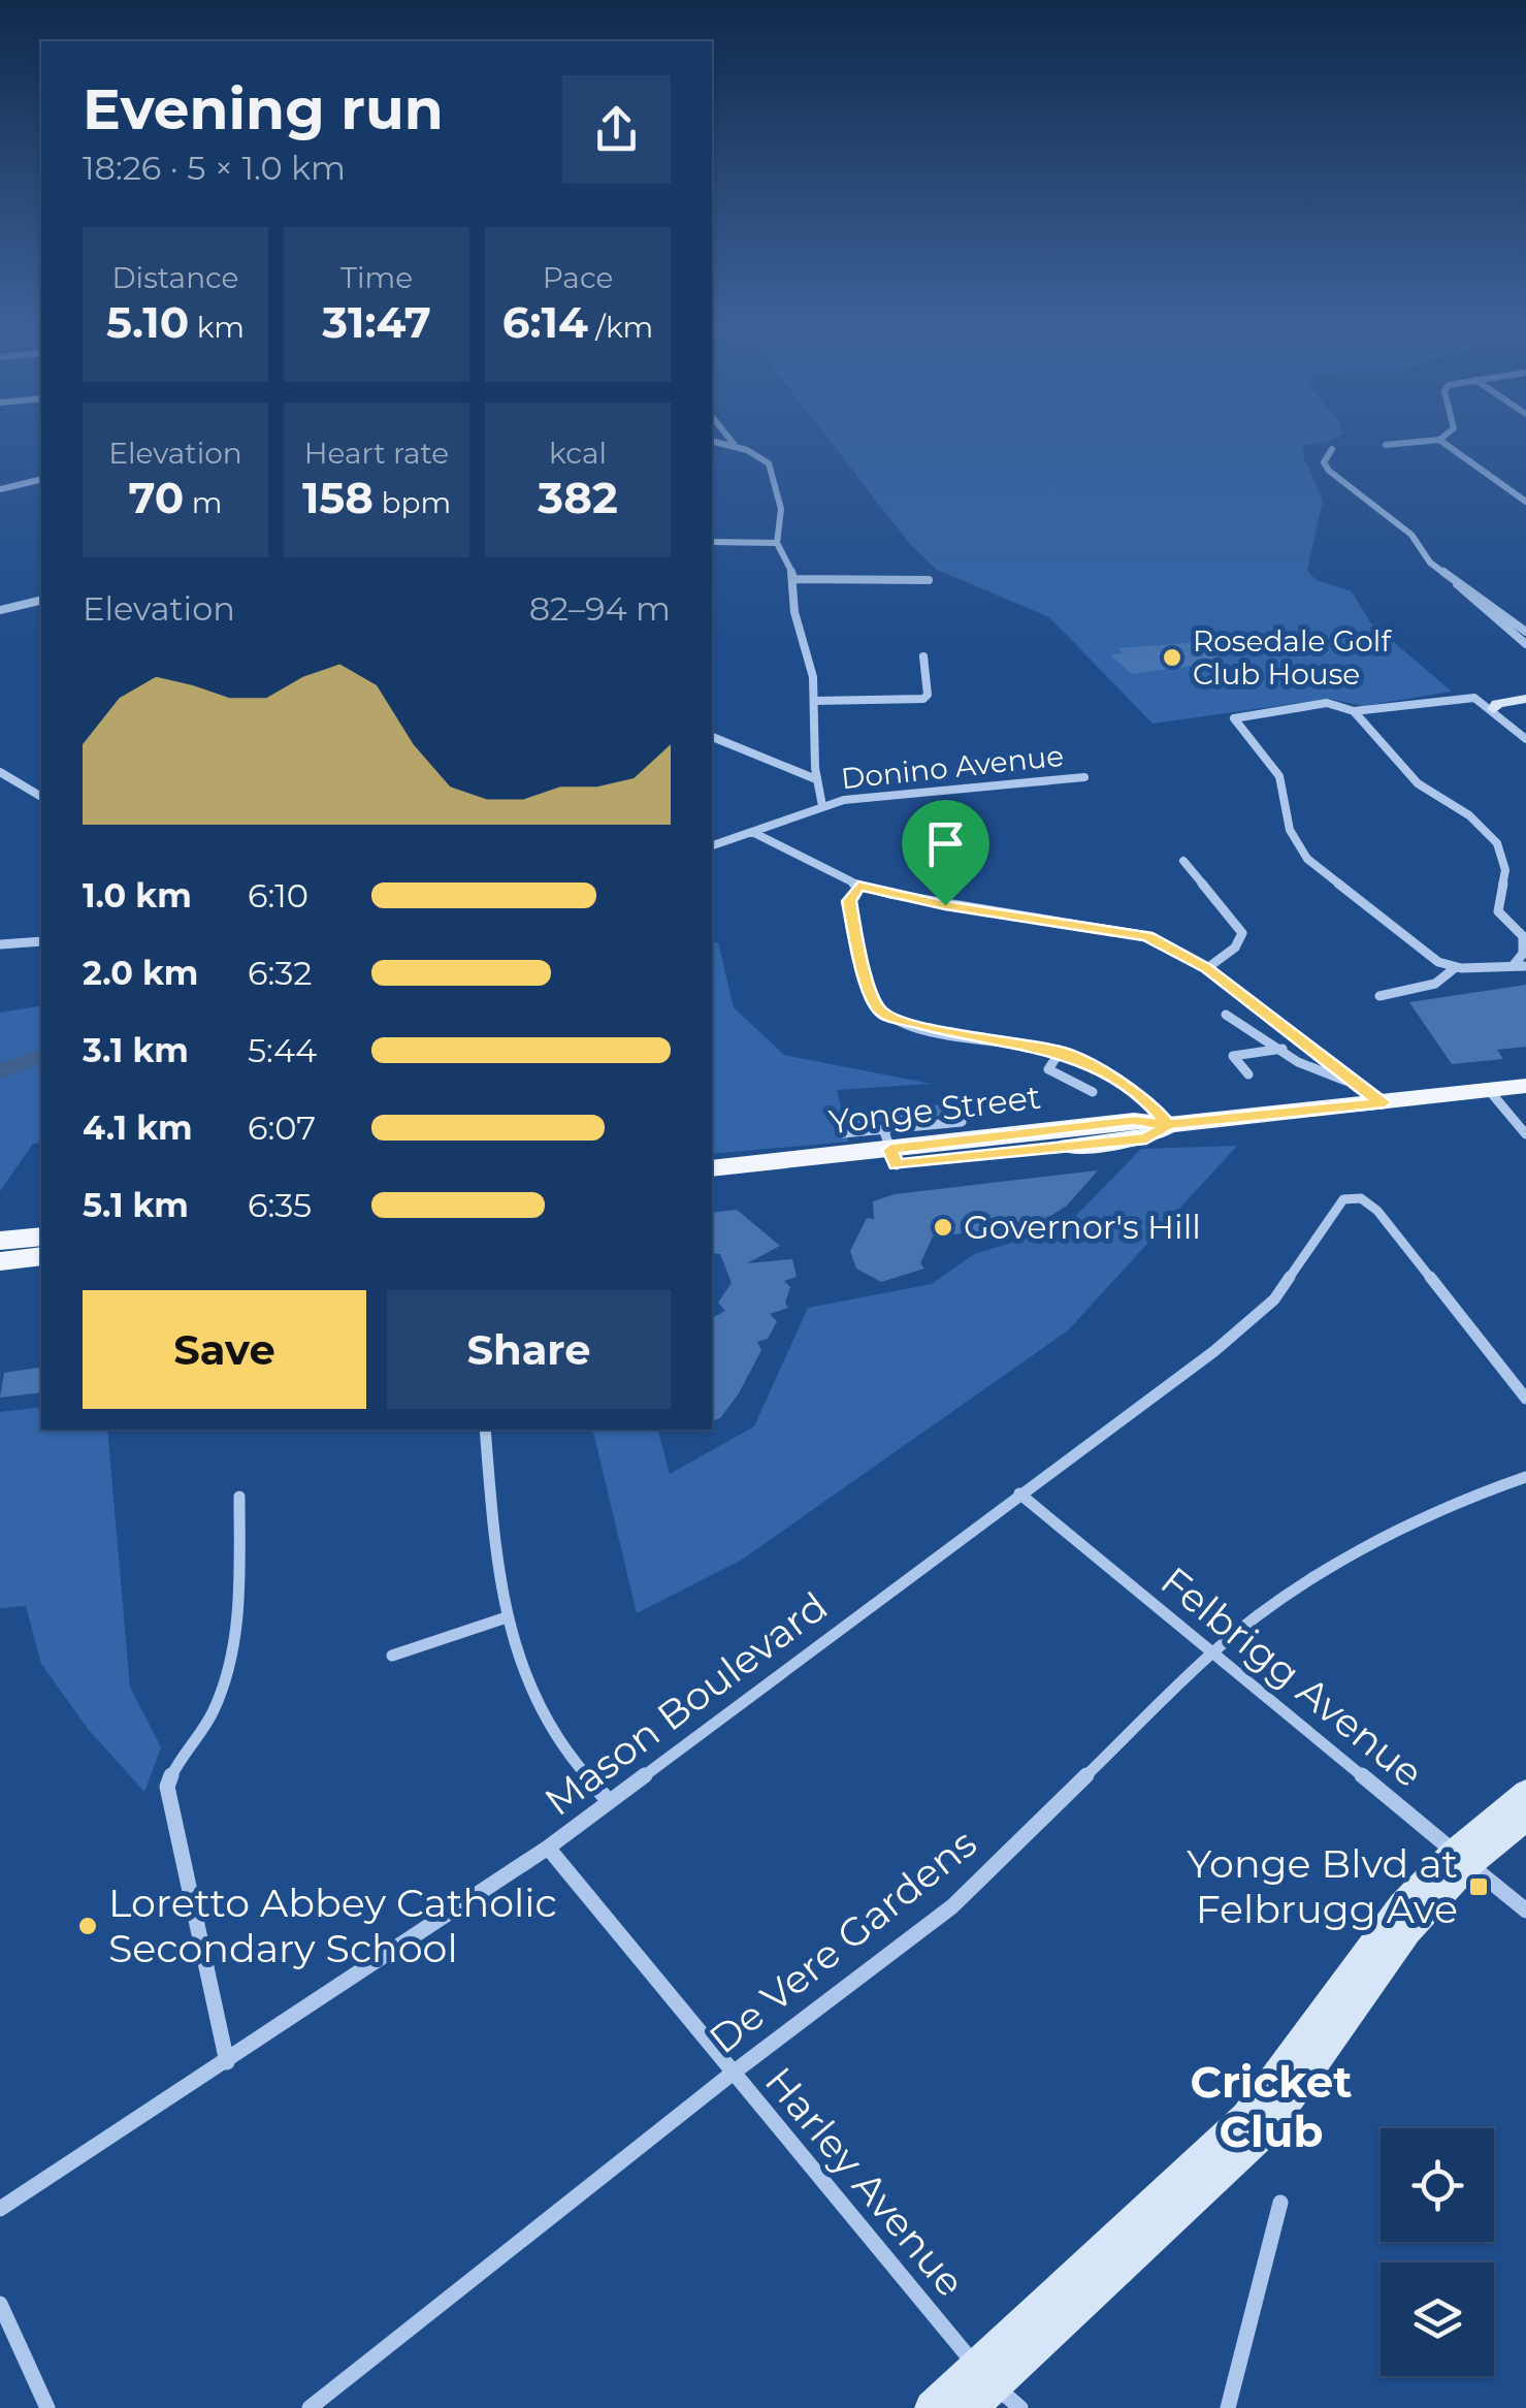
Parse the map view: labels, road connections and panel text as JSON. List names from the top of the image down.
{
  "streets": {
    "main road": ["Yonge Street"],
    "street": [
      "Donino Avenue",
      "Felbrigg Avenue",
      "Mason Boulevard",
      "De Vere Gardens",
      "Harley Avenue"
    ]
  },
  "crossings": [
    ["Felbrigg Avenue", "Mason Boulevard"],
    ["Felbrigg Avenue", "De Vere Gardens"],
    ["Mason Boulevard", "Harley Avenue"],
    ["De Vere Gardens", "Harley Avenue"]
  ],
  "districts": ["Cricket Club"],
  "places": {
    "other": ["Rosedale Golf Club House", "Governor's Hill", "Loretto Abbey Catholic Secondary School"],
    "transit": ["Yonge Blvd at Felbrugg Ave"]
  },
  "page": {
    "heading": ["Evening run", "18:26 · 5 × 1.0 km"],
    "stats": [
      ["Distance", "5.10 km"],
      ["Time", "31:47"],
      ["Pace", "6:14 /km"],
      ["Elevation", "70 m"],
      ["Heart rate", "158 bpm"],
      ["kcal", "382"]
    ],
    "chart": ["Elevation", "82–94 m"],
    "list": [
      {
        "name": "1.0 km",
        "note": "6:10"
      },
      {
        "name": "2.0 km",
        "note": "6:32"
      },
      {
        "name": "3.1 km",
        "note": "5:44"
      },
      {
        "name": "4.1 km",
        "note": "6:07"
      },
      {
        "name": "5.1 km",
        "note": "6:35"
      }
    ],
    "buttons": ["Save", "Share"]
  }
}
